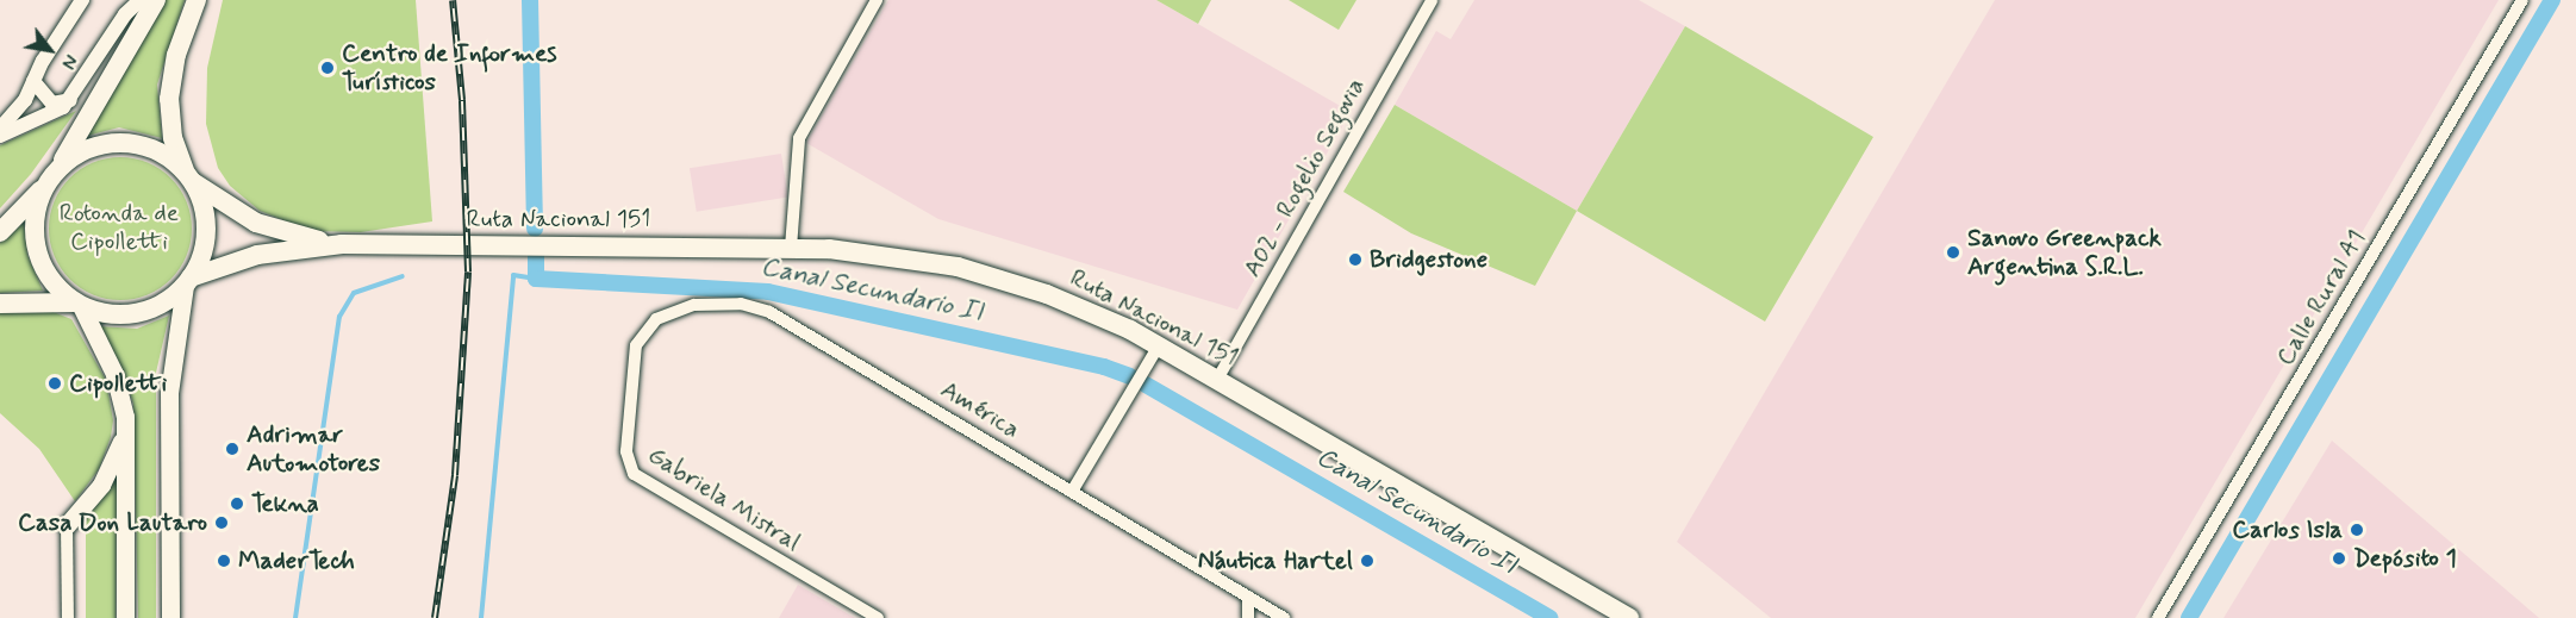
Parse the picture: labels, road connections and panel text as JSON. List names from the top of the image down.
{
  "streets": {
    "highway": ["Ruta Nacional 151"],
    "street": [
      "A02 - Rogelio Segovia",
      "Calle Rural A1",
      "América",
      "Gabriela Mistral"
    ]
  },
  "crossings": [
    ["A02 - Rogelio Segovia", "Ruta Nacional 151"],
    ["América", "Gabriela Mistral"]
  ],
  "water": ["Canal Secundario II"],
  "parks": ["Rotonda de Cipolletti"],
  "places": [
    "Centro de Informes Turísticos",
    "Sanovo Greenpack Argentina S.R.L.",
    "Bridgestone",
    "Cipolletti",
    "Adrimar Automotores",
    "Tekna",
    "Casa Don Lautaro",
    "Carlos Isla",
    "Depósito 1",
    "MaderTech",
    "Náutica Hartel"
  ],
  "north": "bottom right"
}
